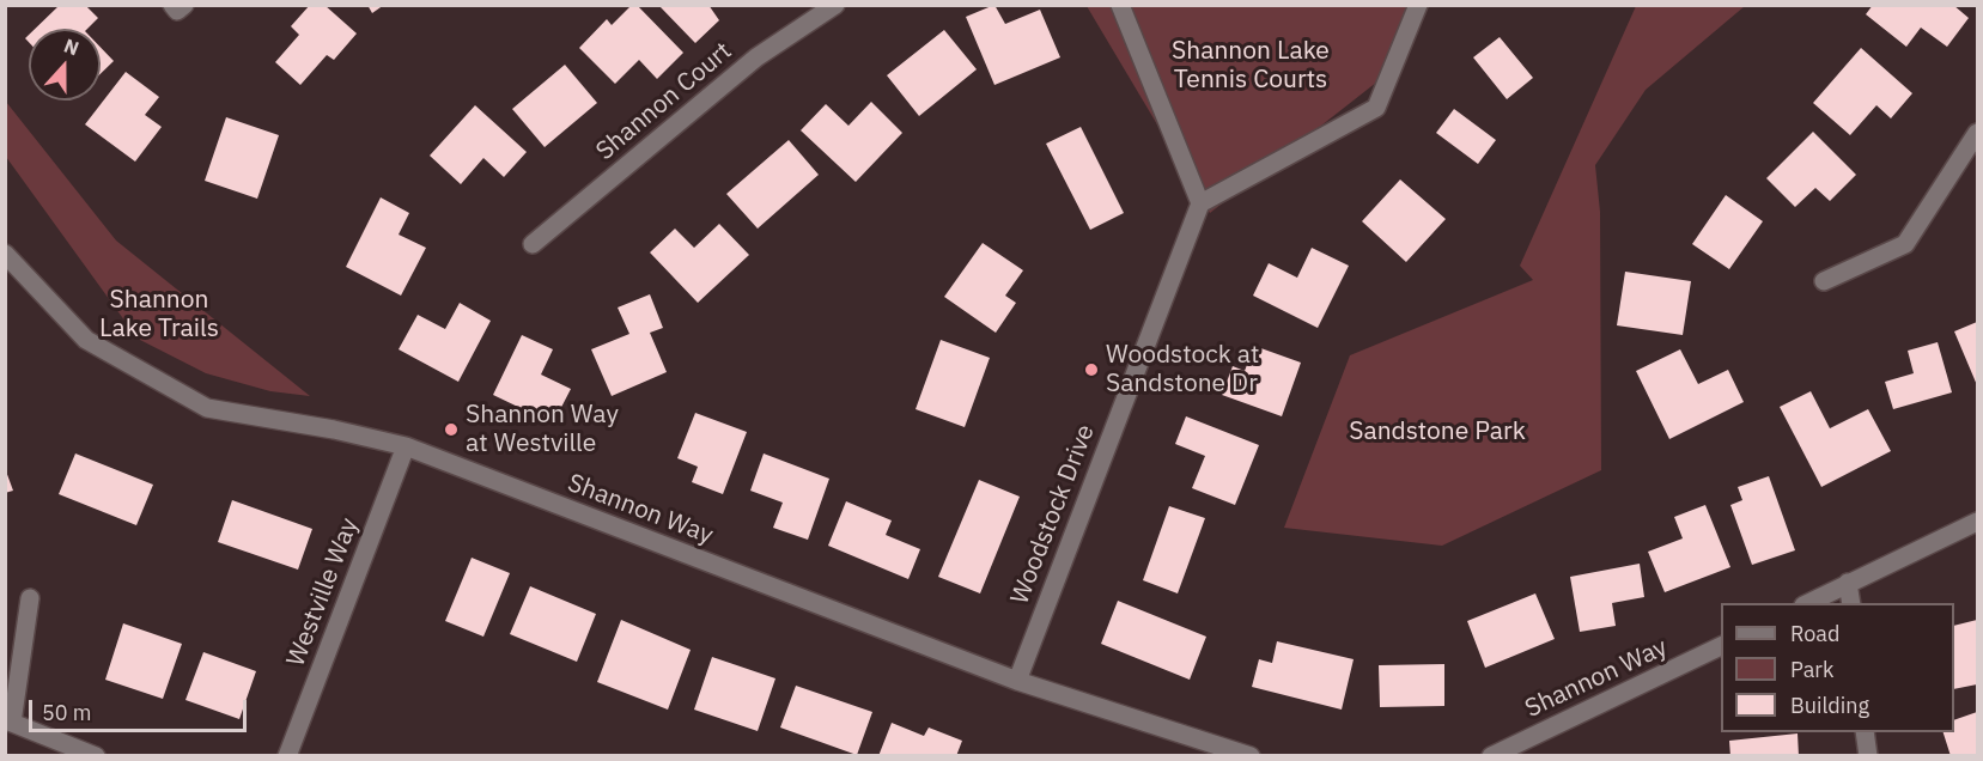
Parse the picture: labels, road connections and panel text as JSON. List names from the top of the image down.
{
  "streets": {
    "street": [
      "Shannon Court",
      "Shannon Way",
      "Woodstock Drive",
      "Westville Way"
    ]
  },
  "crossings": [
    ["Shannon Way", "Woodstock Drive"],
    ["Shannon Way", "Westville Way"]
  ],
  "parks": ["Shannon Lake Tennis Courts", "Shannon Lake Trails", "Sandstone Park"],
  "places": ["Woodstock at Sandstone Dr", "Shannon Way at Westville"],
  "legend": ["Road", "Park", "Building"],
  "scale_bar": "50 m",
  "north": "top"
}
